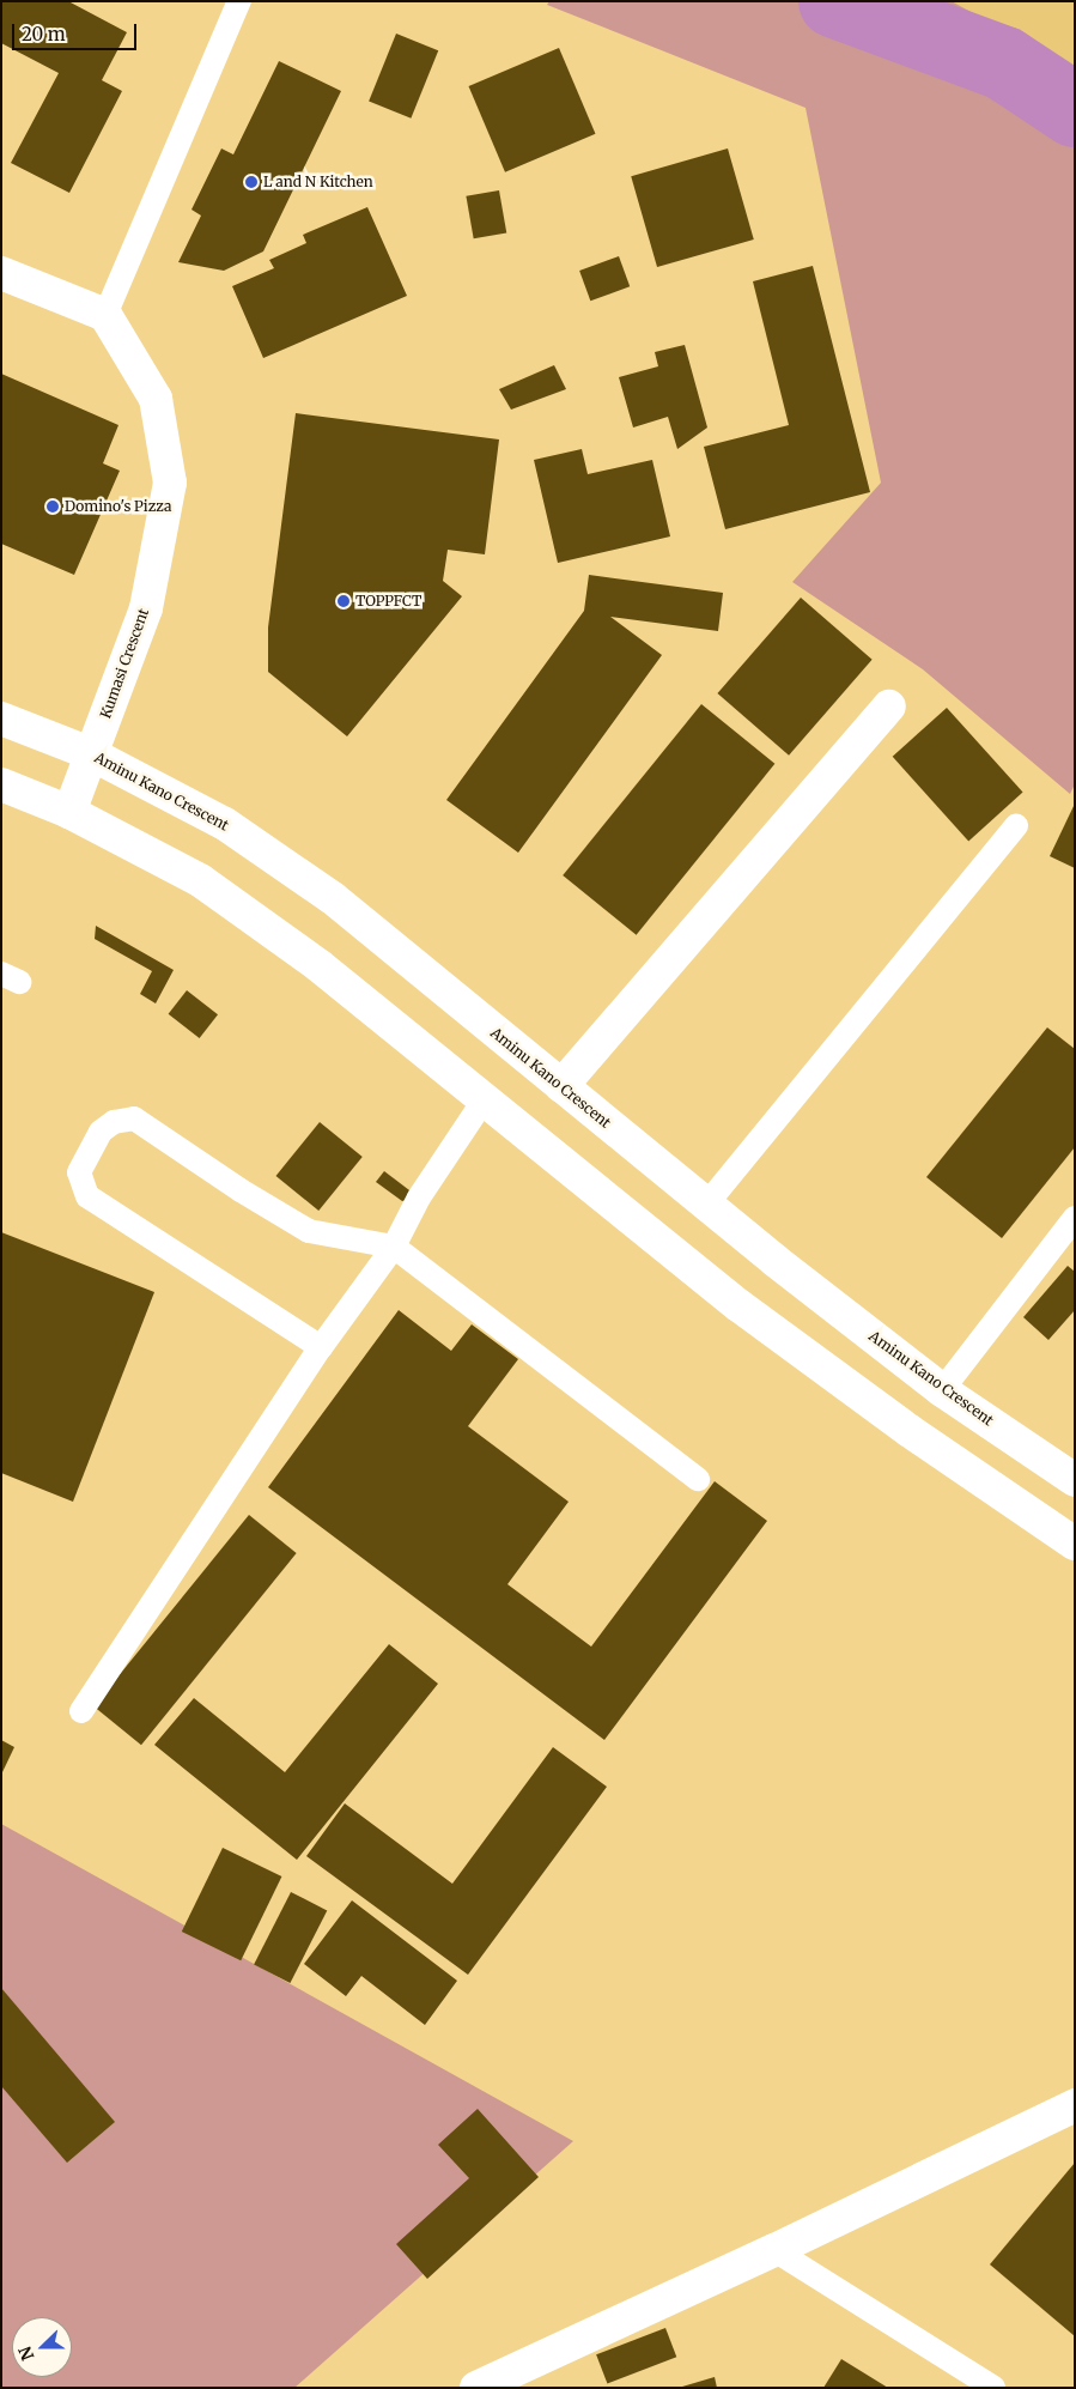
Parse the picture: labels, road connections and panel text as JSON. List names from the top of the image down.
{
  "streets": {
    "street": ["Kumasi Crescent", "Aminu Kano Crescent"]
  },
  "crossings": [
    ["Kumasi Crescent", "Aminu Kano Crescent"]
  ],
  "places": ["L and N Kitchen", "Domino's Pizza", "TOPPFCT"],
  "scale_bar": "20 m",
  "north": "left"
}
